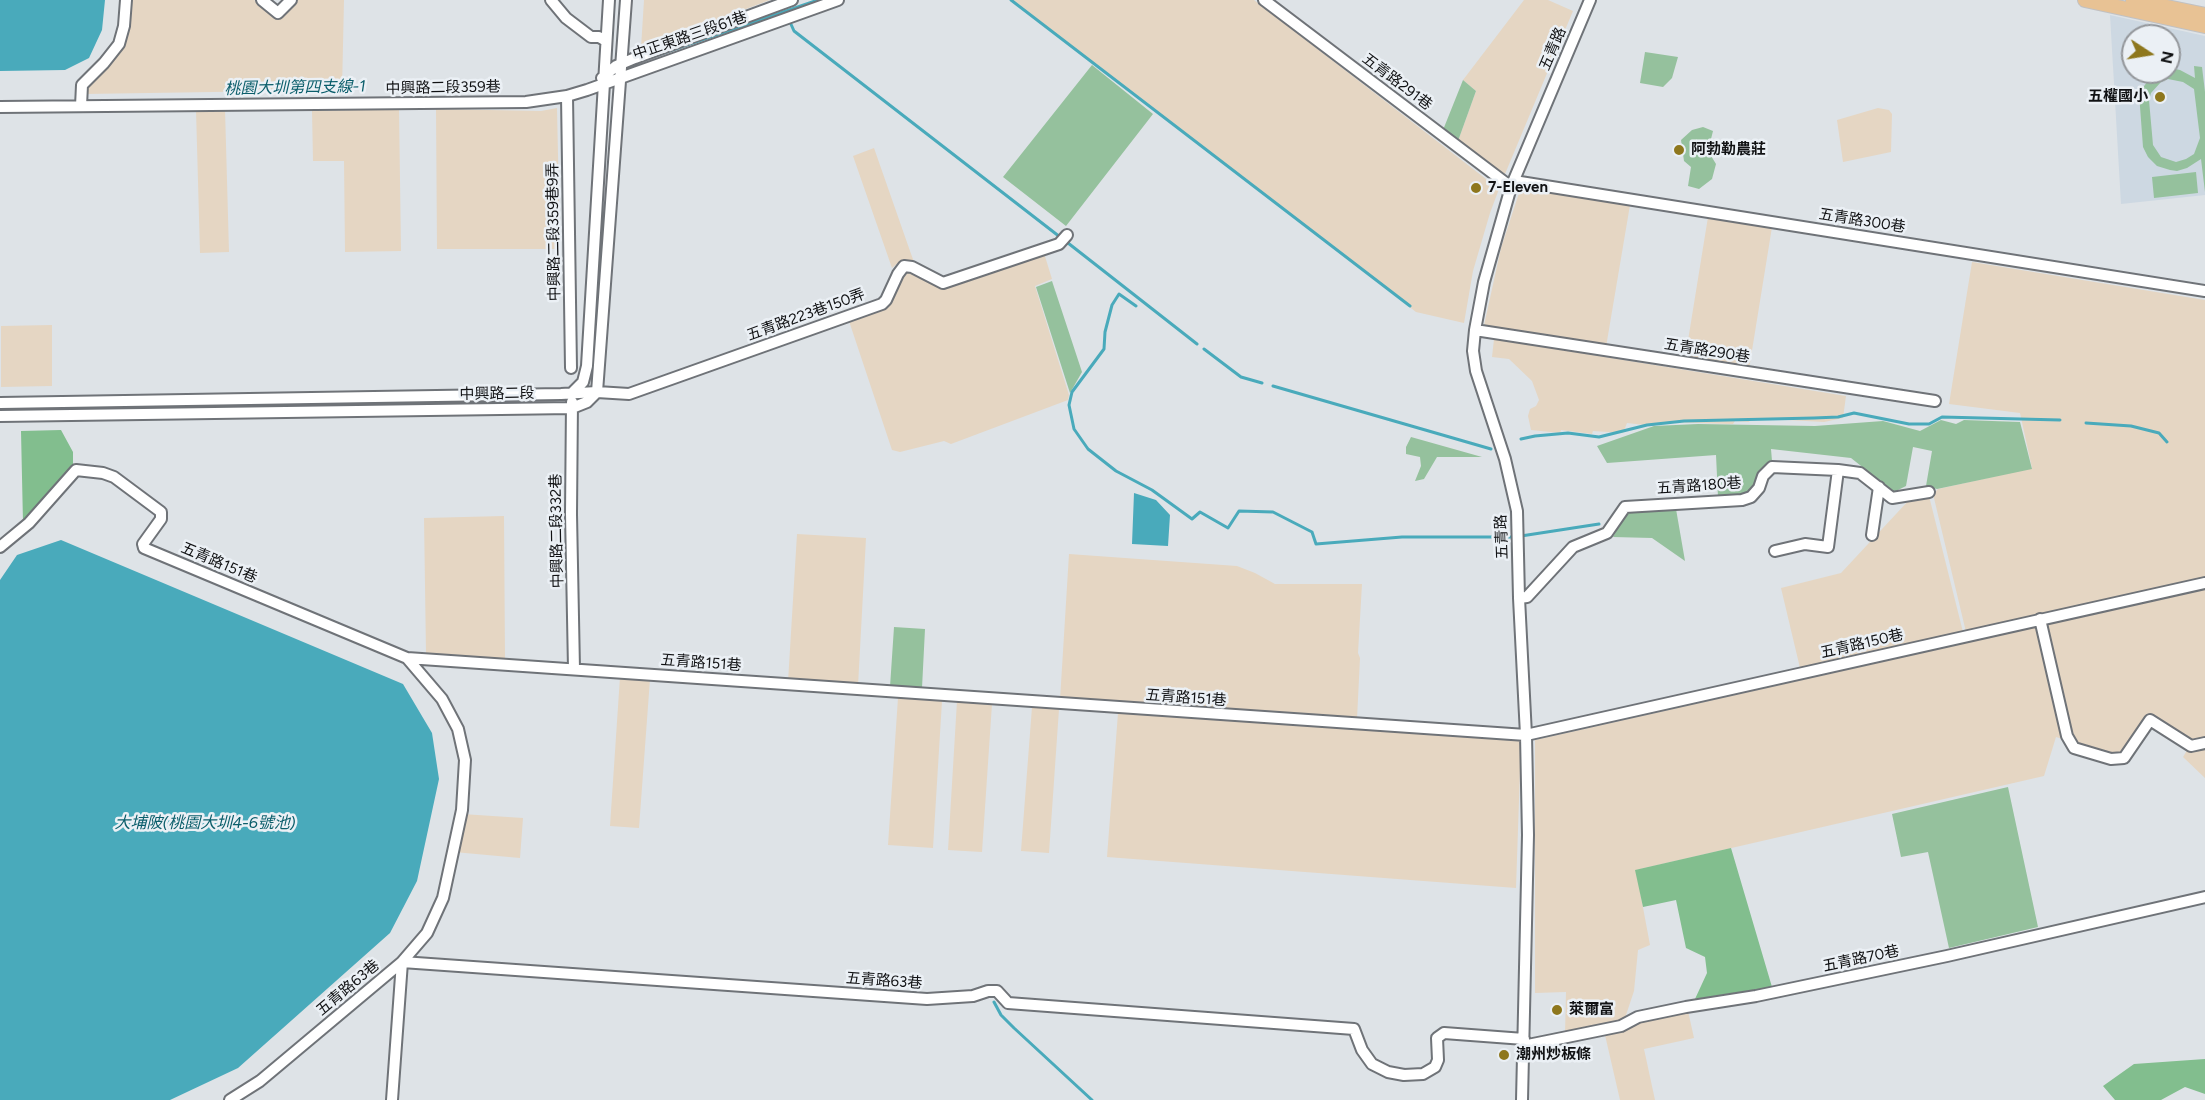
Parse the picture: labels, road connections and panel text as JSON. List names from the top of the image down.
{
  "streets": {
    "street": [
      "中正東路三段61巷",
      "五青路",
      "五青路291巷",
      "中興路二段359巷",
      "五青路300巷",
      "中興路二段359巷9弄",
      "五青路223巷150弄",
      "五青路290巷",
      "中興路二段",
      "五青路180巷",
      "中興路二段332巷",
      "五青路151巷",
      "五青路150巷",
      "五青路70巷",
      "五青路63巷"
    ]
  },
  "crossings": [
    ["中正東路三段61巷", "中興路二段359巷"],
    ["五青路", "五青路291巷"],
    ["五青路", "五青路300巷"],
    ["五青路", "五青路290巷"],
    ["五青路", "五青路180巷"],
    ["五青路", "五青路151巷"],
    ["五青路", "五青路150巷"],
    ["五青路", "五青路70巷"],
    ["五青路", "五青路63巷"],
    ["五青路291巷", "五青路300巷"],
    ["中興路二段359巷", "中興路二段359巷9弄"],
    ["五青路223巷150弄", "中興路二段"],
    ["中興路二段", "中興路二段332巷"],
    ["中興路二段332巷", "五青路151巷"],
    ["五青路151巷", "五青路150巷"],
    ["五青路70巷", "五青路63巷"]
  ],
  "water": ["桃園大圳第四支線-1", "大埔陂(桃園大圳4-6號池)"],
  "places": [
    "五權國小",
    "阿勃勒農莊",
    "7-Eleven",
    "萊爾富",
    "潮州炒板條"
  ],
  "north": "right"
}
